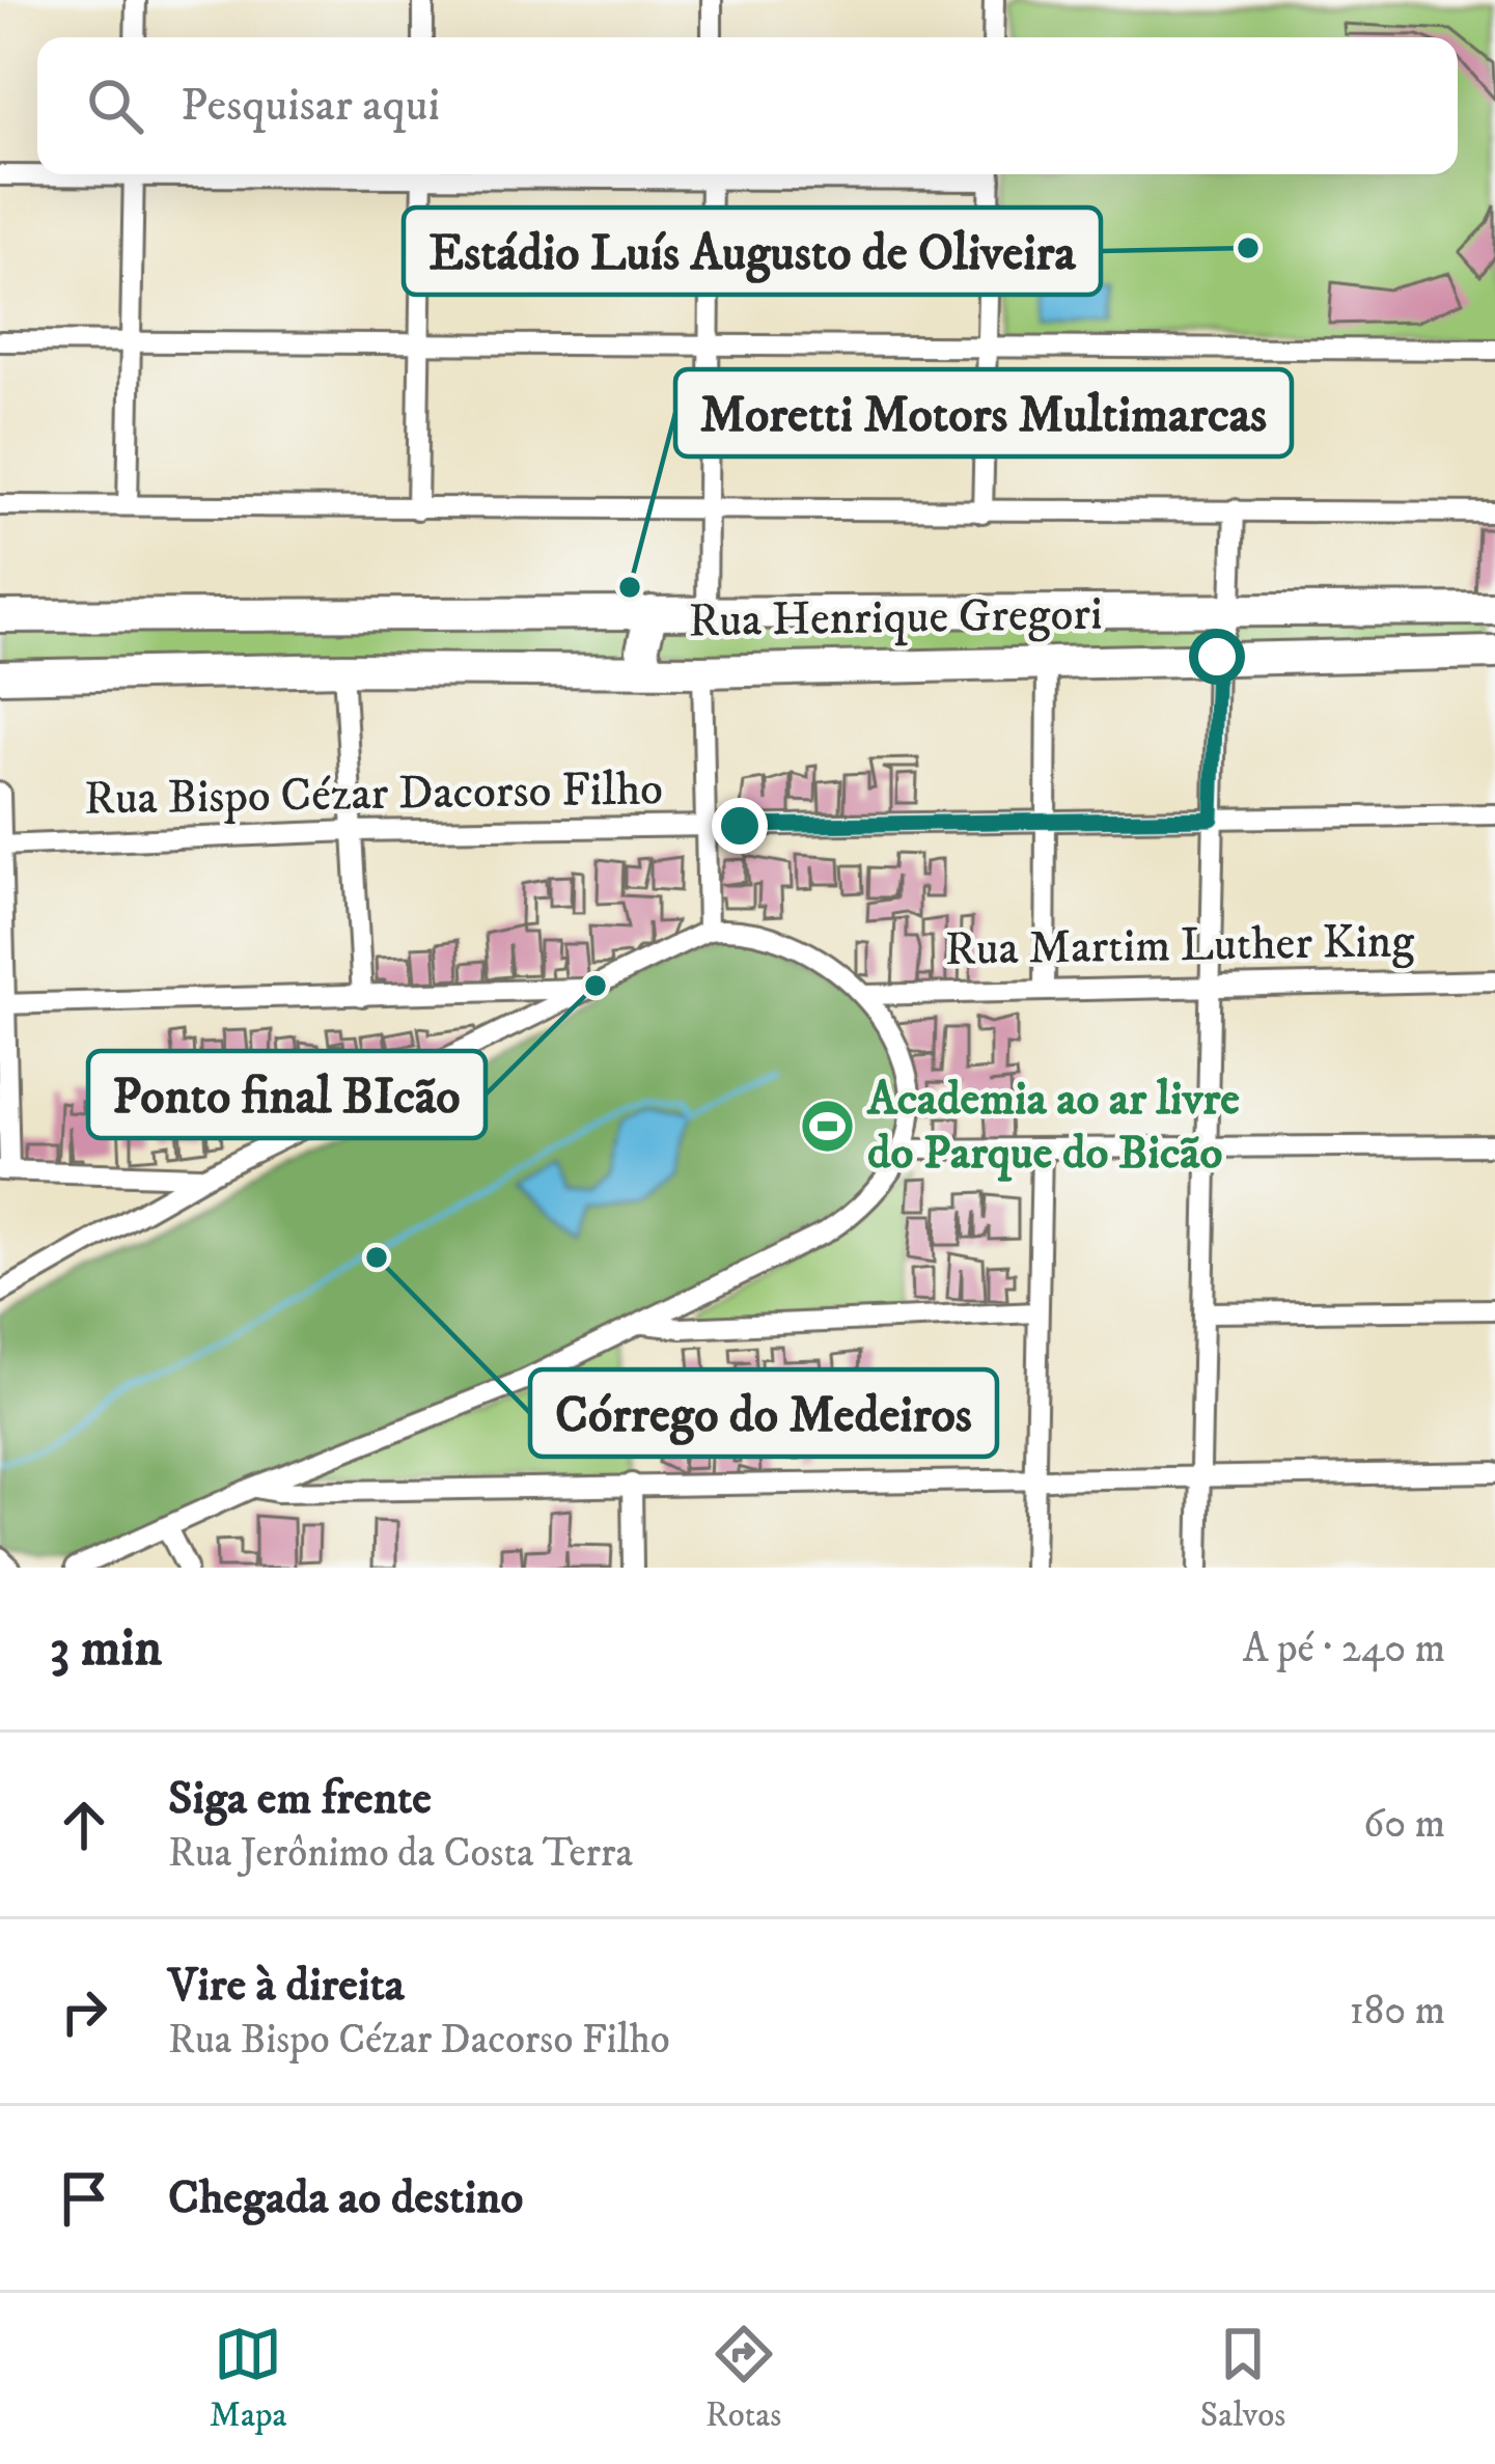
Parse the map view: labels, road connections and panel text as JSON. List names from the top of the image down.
{
  "streets": {
    "main road": ["Rua Henrique Gregori"],
    "street": ["Rua Bispo Cézar Dacorso Filho", "Rua Martim Luther King"]
  },
  "places": {
    "other": [
      "Estádio Luís Augusto de Oliveira",
      "Moretti Motors Multimarcas",
      "Ponto final BIcão",
      "Córrego do Medeiros"
    ],
    "sports": ["Academia ao ar livre do Parque do Bicão"]
  },
  "page": {
    "search": "Pesquisar aqui",
    "heading": ["3 min", "A pé · 240 m"],
    "list": [
      ["Siga em frente", "Rua Jerônimo da Costa Terra", "60 m"],
      ["Vire à direita", "Rua Bispo Cézar Dacorso Filho", "180 m"],
      "Chegada ao destino"
    ],
    "nav": ["Mapa", "Rotas", "Salvos"]
  }
}
